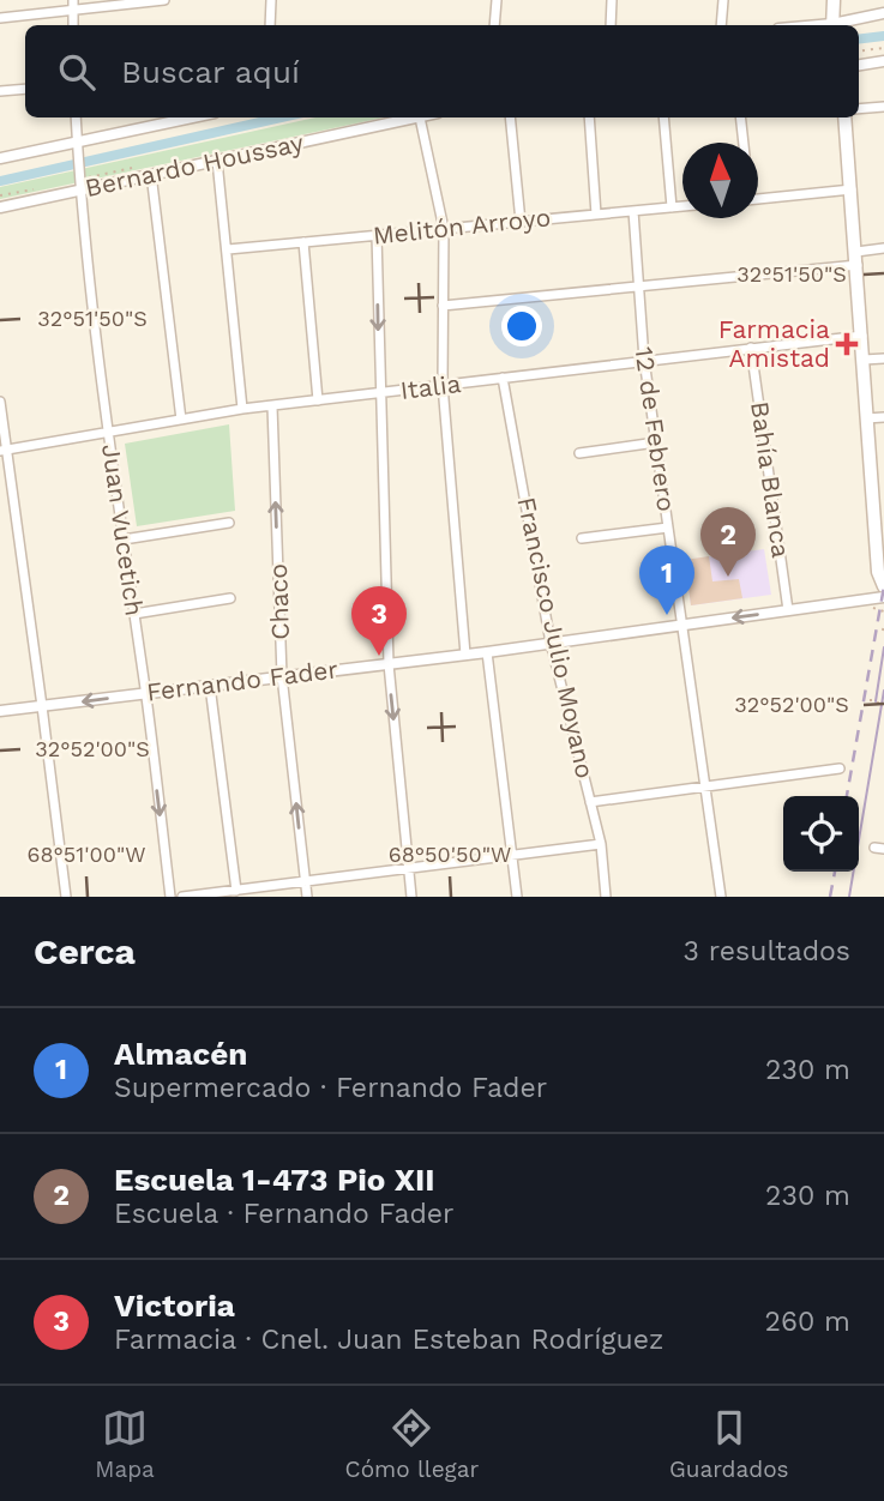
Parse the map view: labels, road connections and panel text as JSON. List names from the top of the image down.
{
  "streets": {
    "street": [
      "Bernardo Houssay",
      "Melitón Arroyo",
      "Italia",
      "12 de Febrero",
      "Bahía Blanca",
      "Juan Vucetich",
      "Chaco",
      "Francisco Julio Moyano",
      "Fernando Fader"
    ]
  },
  "crossings": [
    ["Bernardo Houssay", "Juan Vucetich"],
    ["Melitón Arroyo", "12 de Febrero"],
    ["Italia", "12 de Febrero"],
    ["Italia", "Bahía Blanca"],
    ["Italia", "Juan Vucetich"],
    ["Italia", "Chaco"],
    ["Italia", "Francisco Julio Moyano"],
    ["12 de Febrero", "Fernando Fader"],
    ["Bahía Blanca", "Fernando Fader"],
    ["Juan Vucetich", "Fernando Fader"],
    ["Chaco", "Fernando Fader"],
    ["Francisco Julio Moyano", "Fernando Fader"]
  ],
  "places": {
    "health": ["Farmacia Amistad"]
  },
  "north": "top",
  "page": {
    "search": "Buscar aquí",
    "pins": ["2", "1", "3"],
    "heading": ["Cerca", "3 resultados"],
    "list": [
      {
        "mark": "1",
        "name": "Almacén",
        "note": "Supermercado · Fernando Fader",
        "value": "230 m"
      },
      {
        "mark": "2",
        "name": "Escuela 1-473 Pio XII",
        "note": "Escuela · Fernando Fader",
        "value": "230 m"
      },
      {
        "mark": "3",
        "name": "Victoria",
        "note": "Farmacia · Cnel. Juan Esteban Rodríguez",
        "value": "260 m"
      }
    ],
    "nav": ["Mapa", "Cómo llegar", "Guardados"]
  },
  "coordinates": [
    "32°51'50\"S",
    "32°52'00\"S",
    "68°51'00\"W",
    "68°50'50\"W"
  ]
}
